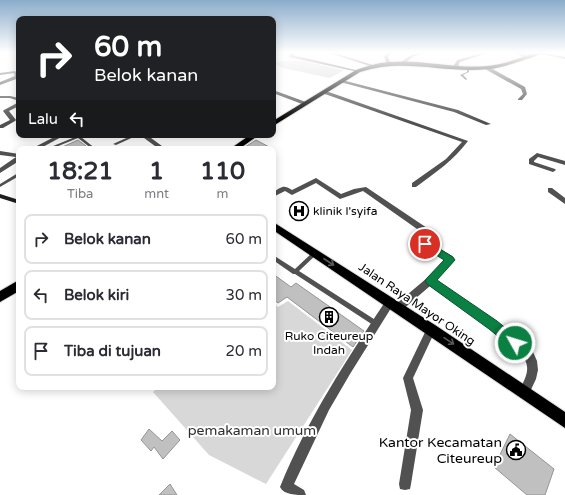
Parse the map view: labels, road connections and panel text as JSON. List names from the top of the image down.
{
  "streets": {
    "main road": ["Jalan Raya Mayor Oking"]
  },
  "one_way": ["Jalan Raya Mayor Oking"],
  "parks": ["pemakaman umum"],
  "places": {
    "hospital": ["klinik l'syifa"],
    "building": ["Ruko Citeureup Indah"],
    "public building": ["Kantor Kecamatan Citeureup"]
  },
  "page": {
    "turn": ["60 m", "Belok kanan"],
    "then": "Lalu",
    "eta": [
      "18:21",
      "Tiba",
      "1",
      "mnt",
      "110",
      "m"
    ],
    "list": [
      {
        "name": "Belok kanan",
        "value": "60 m"
      },
      {
        "name": "Belok kiri",
        "value": "30 m"
      },
      {
        "name": "Tiba di tujuan",
        "value": "20 m"
      }
    ]
  }
}
